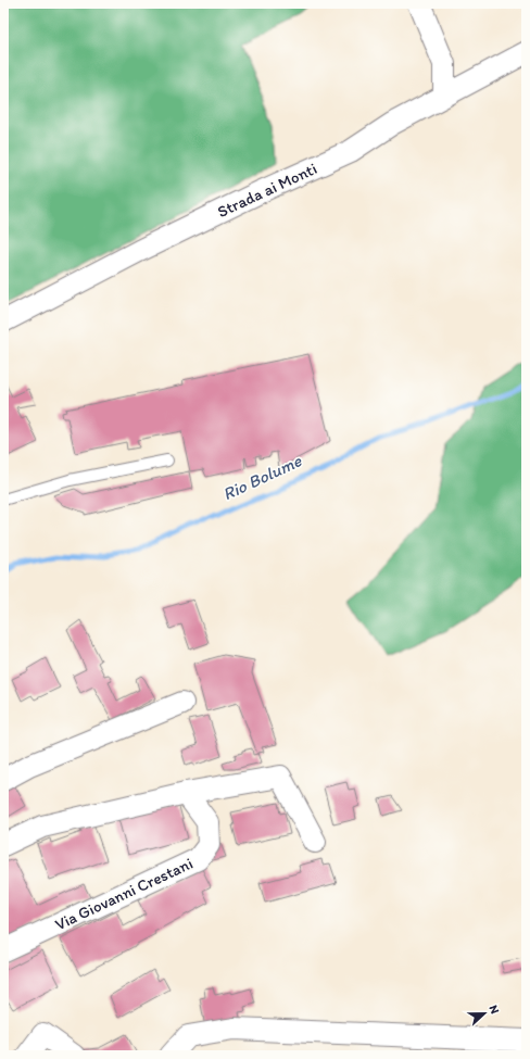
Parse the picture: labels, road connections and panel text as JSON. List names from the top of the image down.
{
  "streets": {
    "street": ["Strada ai Monti", "Via Giovanni Crestani"]
  },
  "water": ["Rio Bolume"],
  "north": "right"
}
